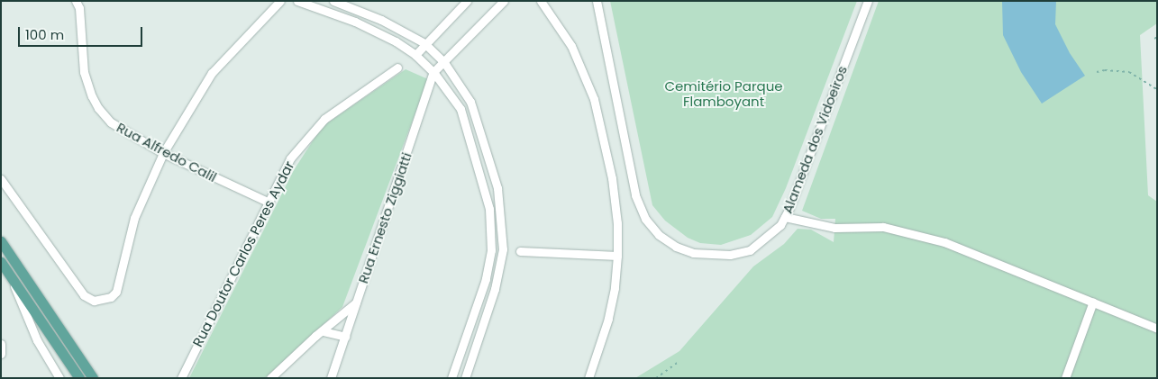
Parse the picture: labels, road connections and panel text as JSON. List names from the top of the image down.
{
  "streets": {
    "street": [
      "Alameda dos Vidoeiros",
      "Rua Alfredo Calil",
      "Rua Ernesto Ziggiatti",
      "Rua Doutor Carlos Peres Aydar"
    ]
  },
  "crossings": [
    ["Rua Alfredo Calil", "Rua Doutor Carlos Peres Aydar"]
  ],
  "parks": ["Cemitério Parque Flamboyant"],
  "scale_bar": "100 m"
}
